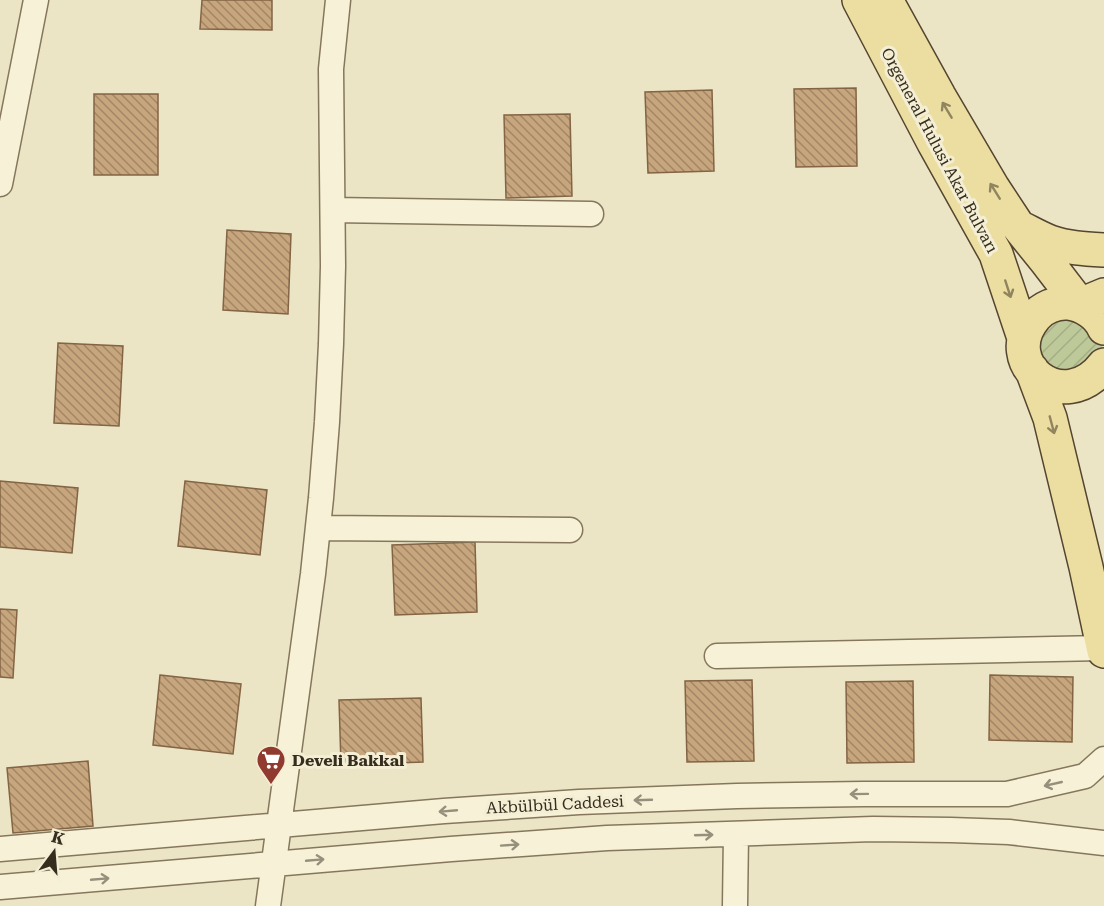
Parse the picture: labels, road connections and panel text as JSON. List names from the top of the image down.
{
  "streets": {
    "main road": ["Orgeneral Hulusi Akar Bulvarı"],
    "street": ["Akbülbül Caddesi"]
  },
  "places": {
    "supermarket": ["Develi Bakkal"]
  },
  "north": "top"
}
